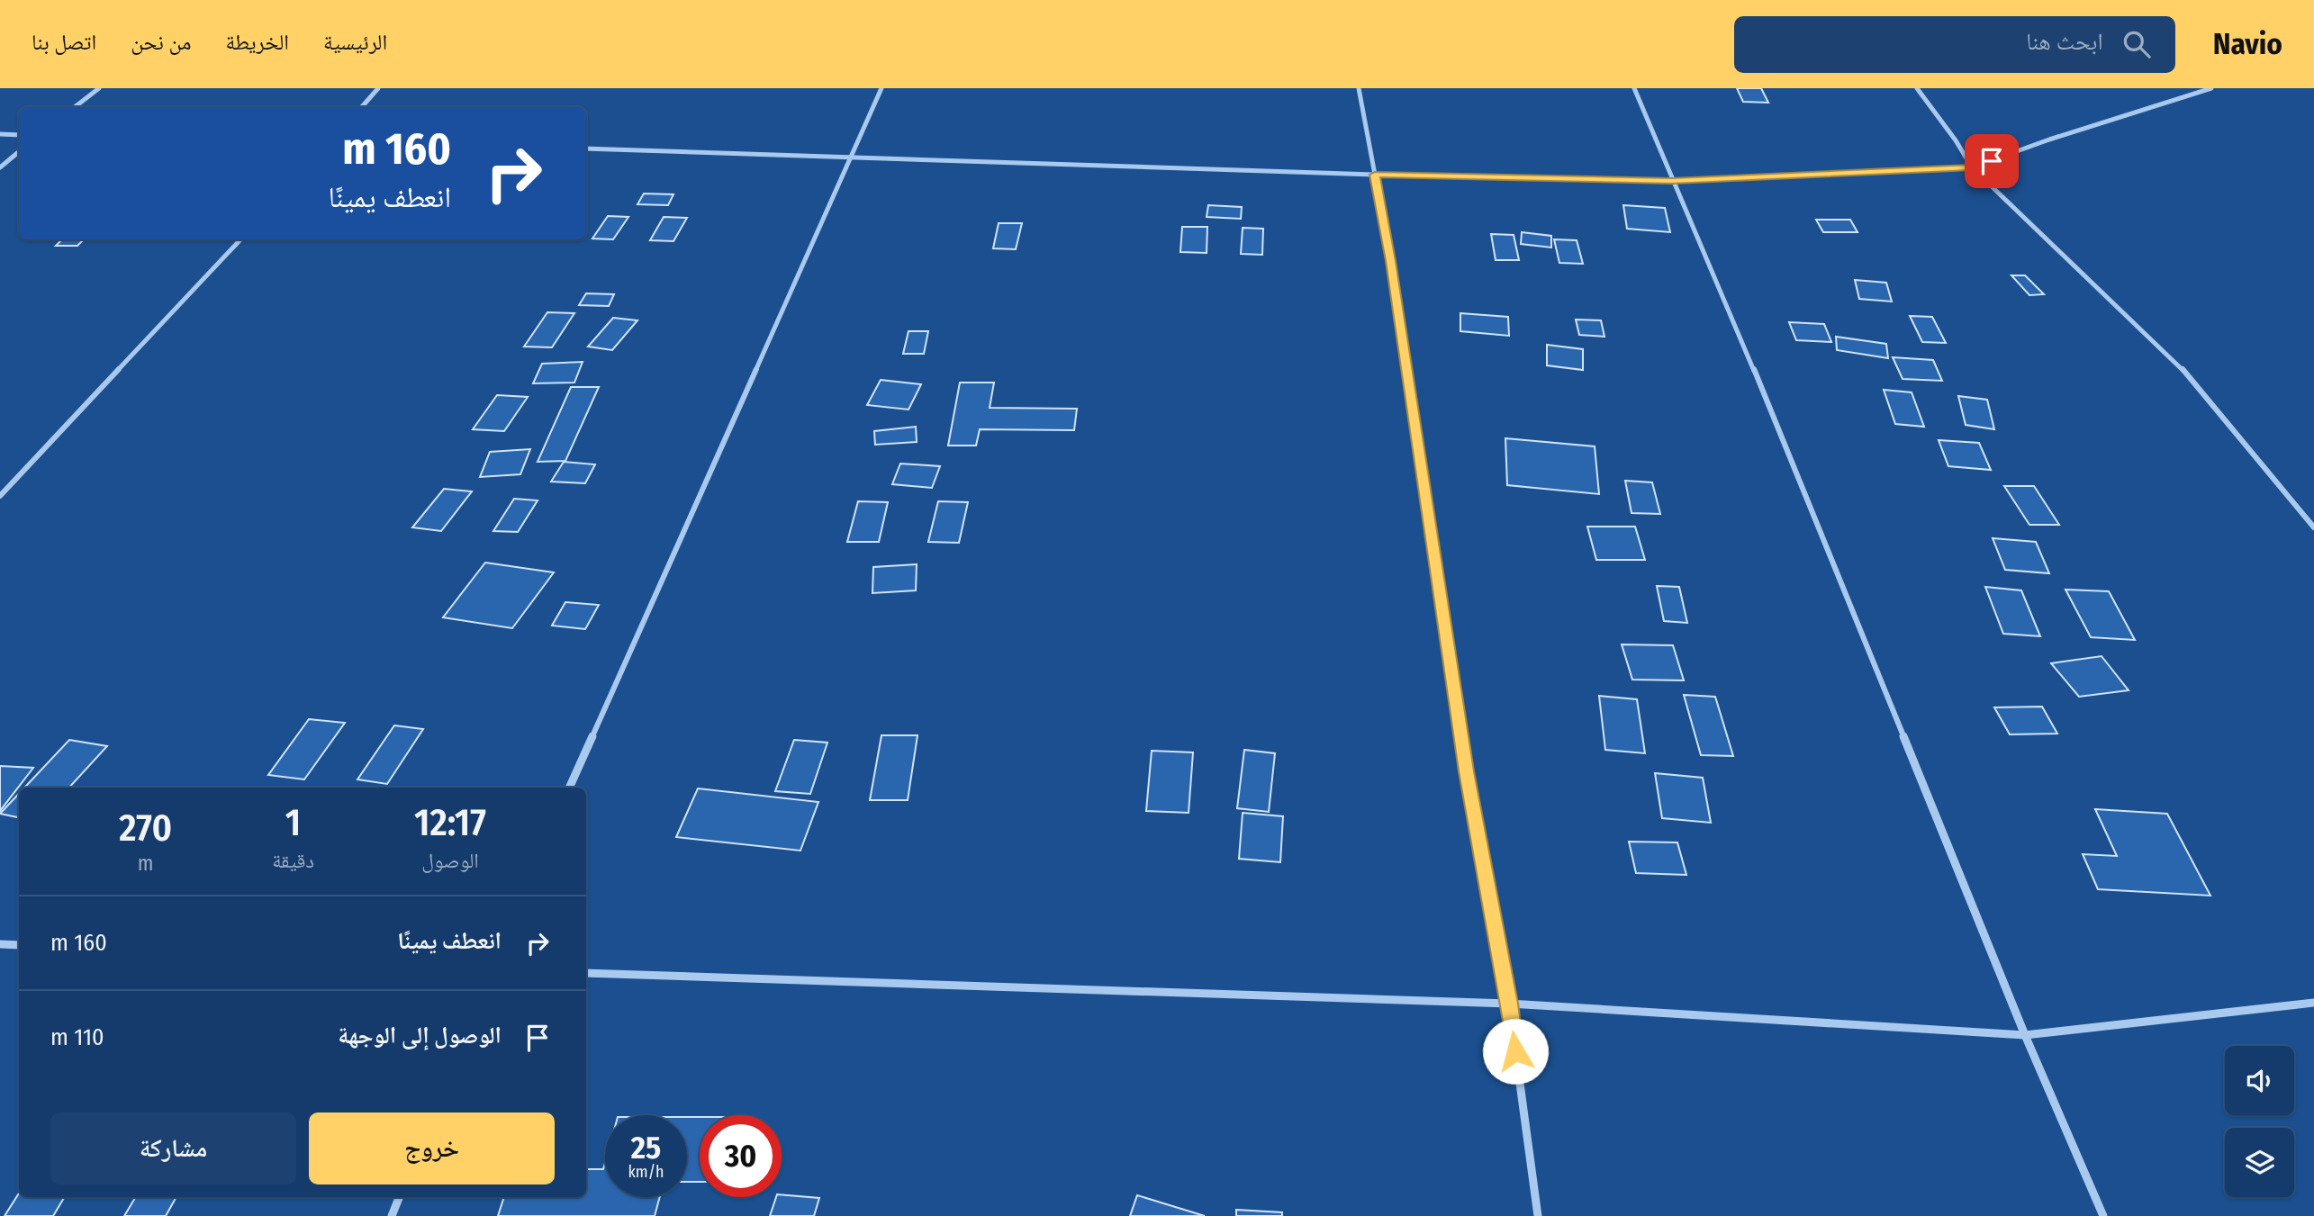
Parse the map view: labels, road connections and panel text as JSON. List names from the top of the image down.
{
  "page": {
    "header": "Navio",
    "search": "ابحث هنا",
    "nav": [
      "الرئيسية",
      "الخريطة",
      "من نحن",
      "اتصل بنا"
    ],
    "turn": ["160 m", "انعطف يمينًا"],
    "eta": [
      "12:17",
      "الوصول",
      "1",
      "دقيقة",
      "270",
      "m"
    ],
    "list": [
      {
        "name": "انعطف يمينًا",
        "value": "160 m"
      },
      {
        "name": "الوصول إلى الوجهة",
        "value": "110 m"
      }
    ],
    "buttons": ["خروج", "مشاركة"],
    "speed": "25 km/h",
    "limit": "30"
  }
}
